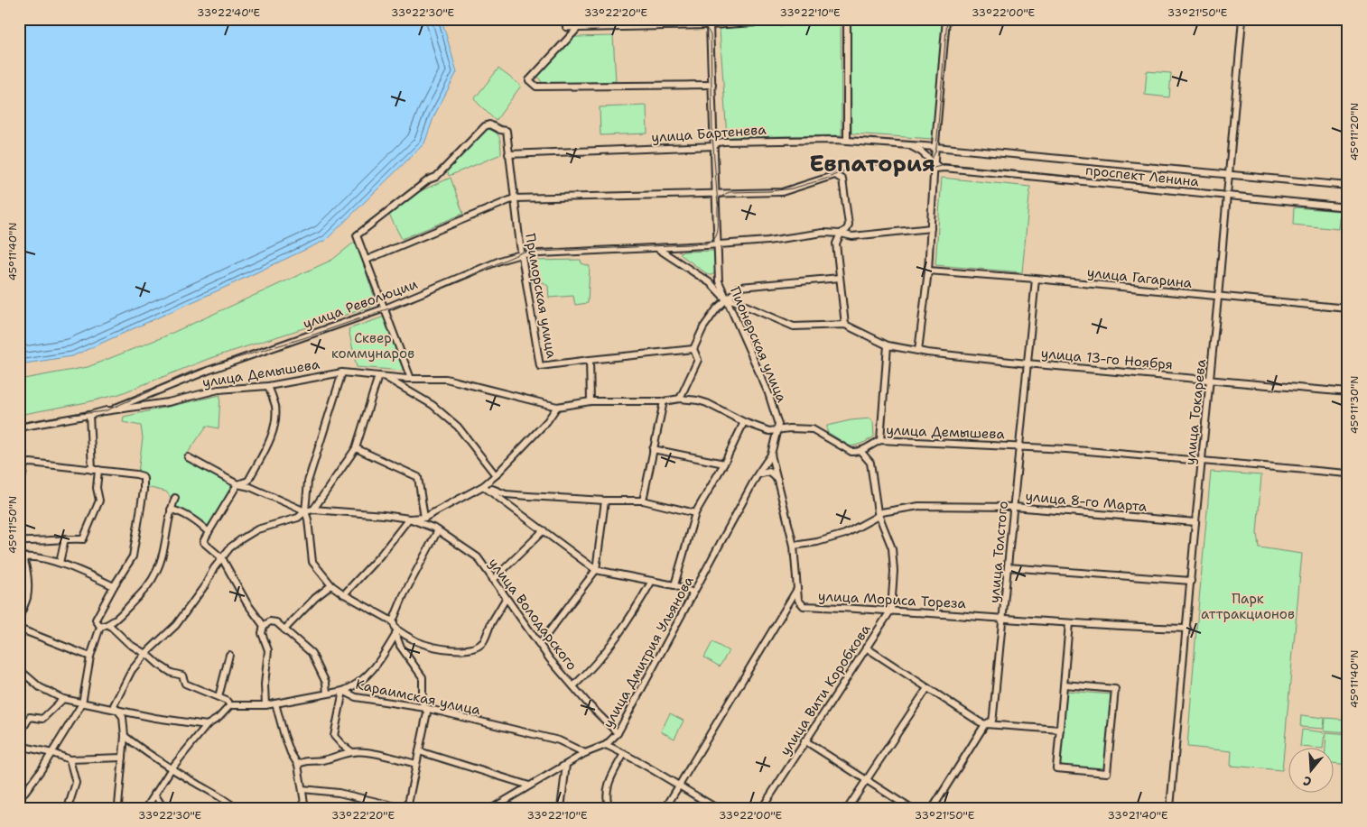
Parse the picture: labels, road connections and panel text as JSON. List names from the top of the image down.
{
  "streets": {
    "street": [
      "улица Бартенева",
      "проспект Ленина",
      "улица Гагарина",
      "Приморская улица",
      "улица Революции",
      "Пионерская улица",
      "улица 13-го Ноября",
      "улица Демышева",
      "улица Токарева",
      "улица 8-го Марта",
      "улица Толстого",
      "улица Мориса Тореза",
      "улица Володарского",
      "улица Дмитрия Ульянова",
      "улица Вити Коробкова",
      "Караимская улица"
    ]
  },
  "crossings": [
    ["улица Бартенева", "проспект Ленина"],
    ["улица Бартенева", "Приморская улица"],
    ["улица Бартенева", "Пионерская улица"],
    ["проспект Ленина", "улица Токарева"],
    ["улица Гагарина", "улица Токарева"],
    ["улица Гагарина", "улица Толстого"],
    ["Приморская улица", "улица Революции"],
    ["улица Революции", "Пионерская улица"],
    ["улица Революции", "улица Демышева"],
    ["Пионерская улица", "улица Демышева"],
    ["Пионерская улица", "улица Дмитрия Ульянова"],
    ["улица 13-го Ноября", "улица Токарева"],
    ["улица 13-го Ноября", "улица Толстого"],
    ["улица Демышева", "улица Токарева"],
    ["улица Демышева", "улица Толстого"],
    ["улица Демышева", "улица Вити Коробкова"],
    ["улица Токарева", "улица 8-го Марта"],
    ["улица Токарева", "улица Мориса Тореза"],
    ["улица 8-го Марта", "улица Толстого"],
    ["улица 8-го Марта", "улица Вити Коробкова"],
    ["улица Толстого", "улица Мориса Тореза"],
    ["улица Мориса Тореза", "улица Вити Коробкова"],
    ["улица Володарского", "улица Дмитрия Ульянова"],
    ["улица Дмитрия Ульянова", "Караимская улица"]
  ],
  "districts": ["Евпатория"],
  "parks": ["Сквер коммунаров", "Парк аттракционов"],
  "north": "bottom",
  "coordinates": [
    "33°22'40\"E",
    "33°22'30\"E",
    "33°22'20\"E",
    "33°22'10\"E",
    "33°22'00\"E",
    "33°21'50\"E",
    "45°11'20\"N",
    "45°11'40\"N",
    "45°11'30\"N",
    "45°11'50\"N",
    "33°21'40\"E"
  ]
}
